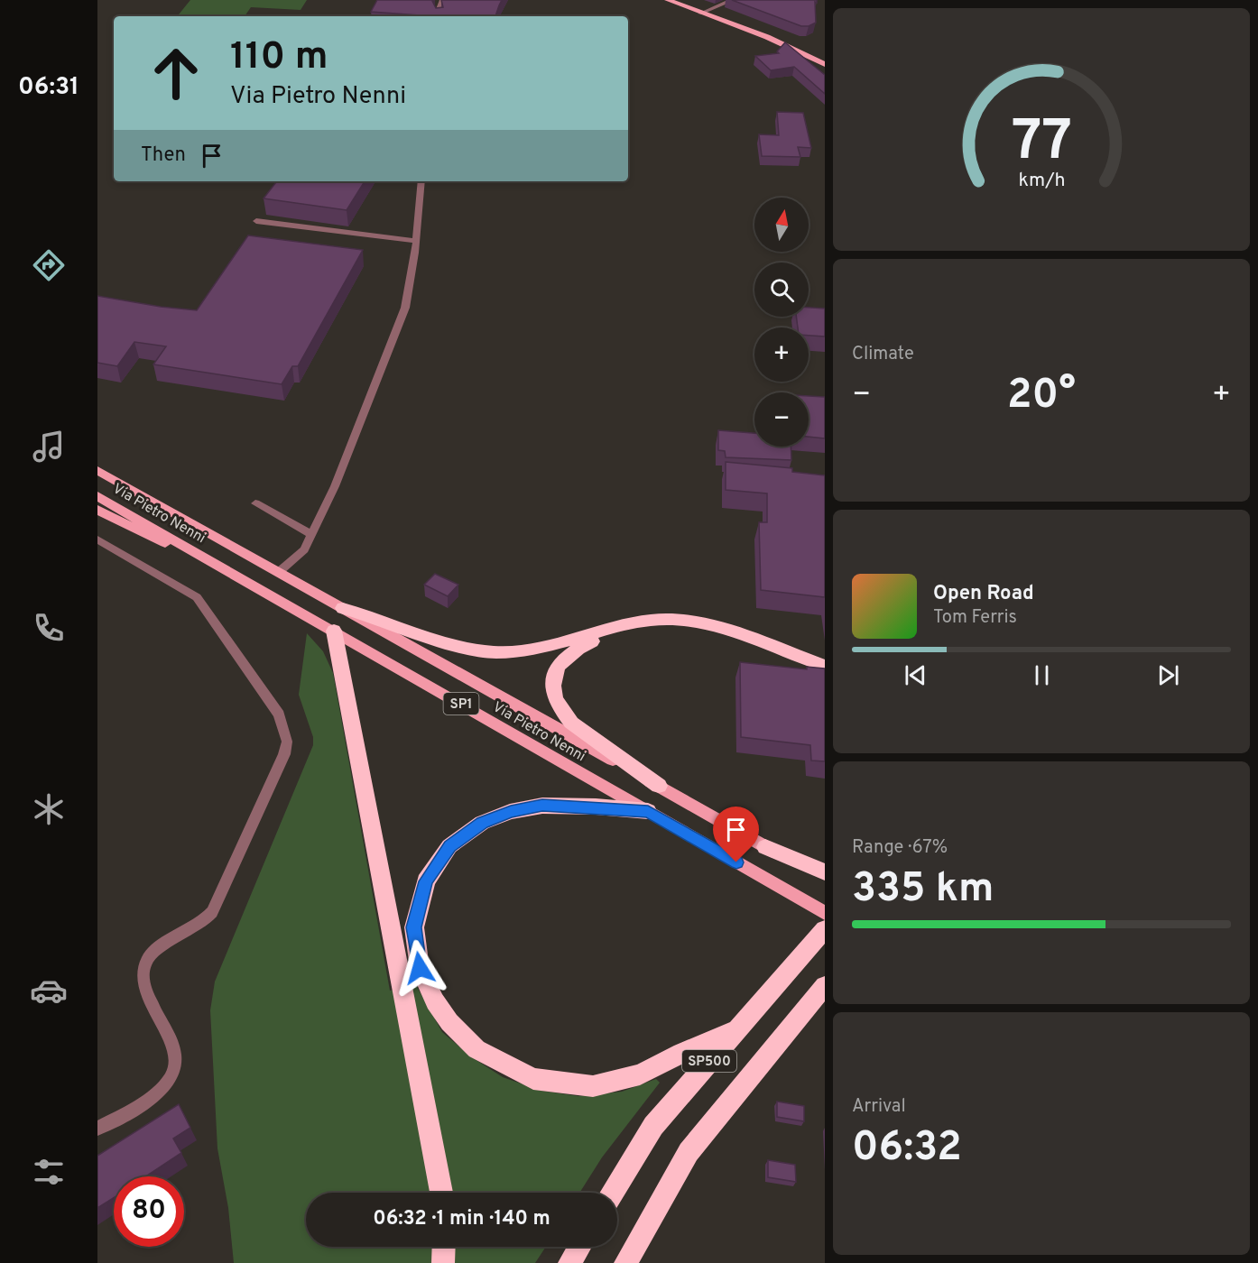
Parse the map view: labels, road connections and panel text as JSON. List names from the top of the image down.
{
  "streets": {
    "highway": ["SP500"],
    "main road": ["Via Pietro Nenni", "SP1"]
  },
  "north": "top",
  "page": {
    "tabs": "06:31",
    "turn": ["110 m", "Via Pietro Nenni"],
    "then": "Then",
    "map_buttons": ["+", "−"],
    "tile": [
      "Climate",
      ["Range · 67%", "335 km"],
      ["Arrival", "06:32"]
    ],
    "heat": ["−", "20°", "+"],
    "song": ["Open Road", "Tom Ferris"],
    "limit": "80",
    "trip": "06:32 · 1 min · 140 m",
    "gauge": ["77", "km/h"]
  }
}
